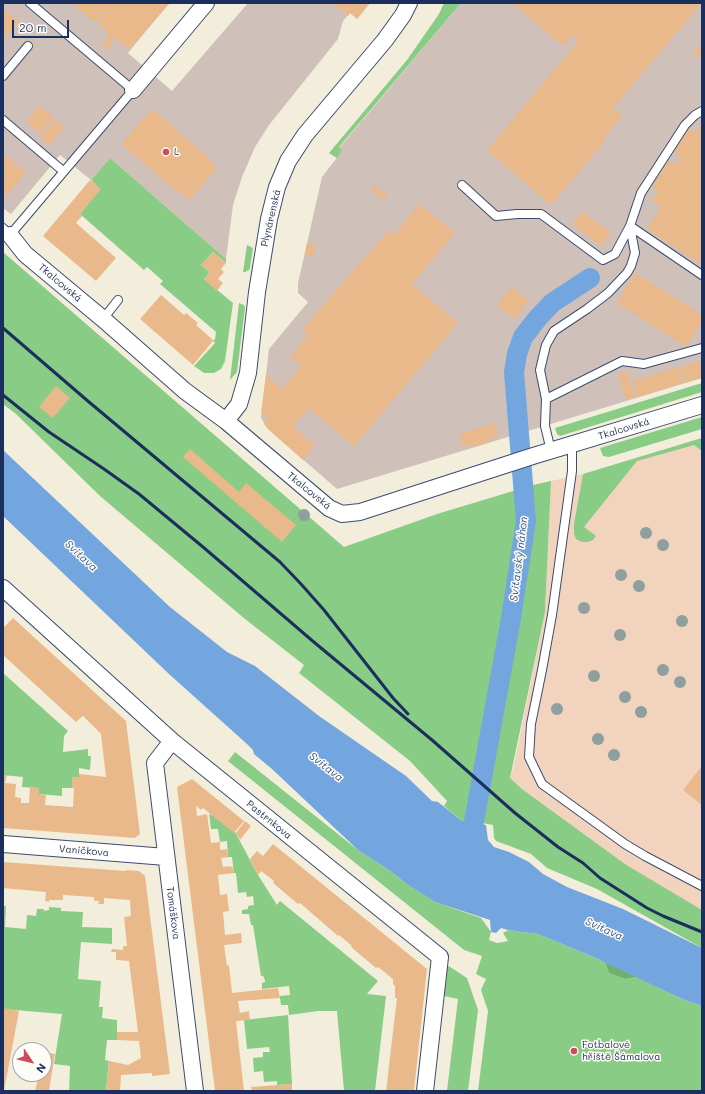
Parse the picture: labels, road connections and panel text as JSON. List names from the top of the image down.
{
  "streets": {
    "street": [
      "Plynárenská",
      "Tkalcovská",
      "Pastrnkova",
      "Vaníčkova",
      "Tomáškova"
    ]
  },
  "crossings": [
    ["Plynárenská", "Tkalcovská"],
    ["Pastrnkova", "Tomáškova"],
    ["Vaníčkova", "Tomáškova"]
  ],
  "water": ["Svitava", "Svitavský náhon"],
  "places": ["L", "Fotbalové hřiště Šámalova"],
  "scale_bar": "20 m",
  "north": "bottom right"
}
